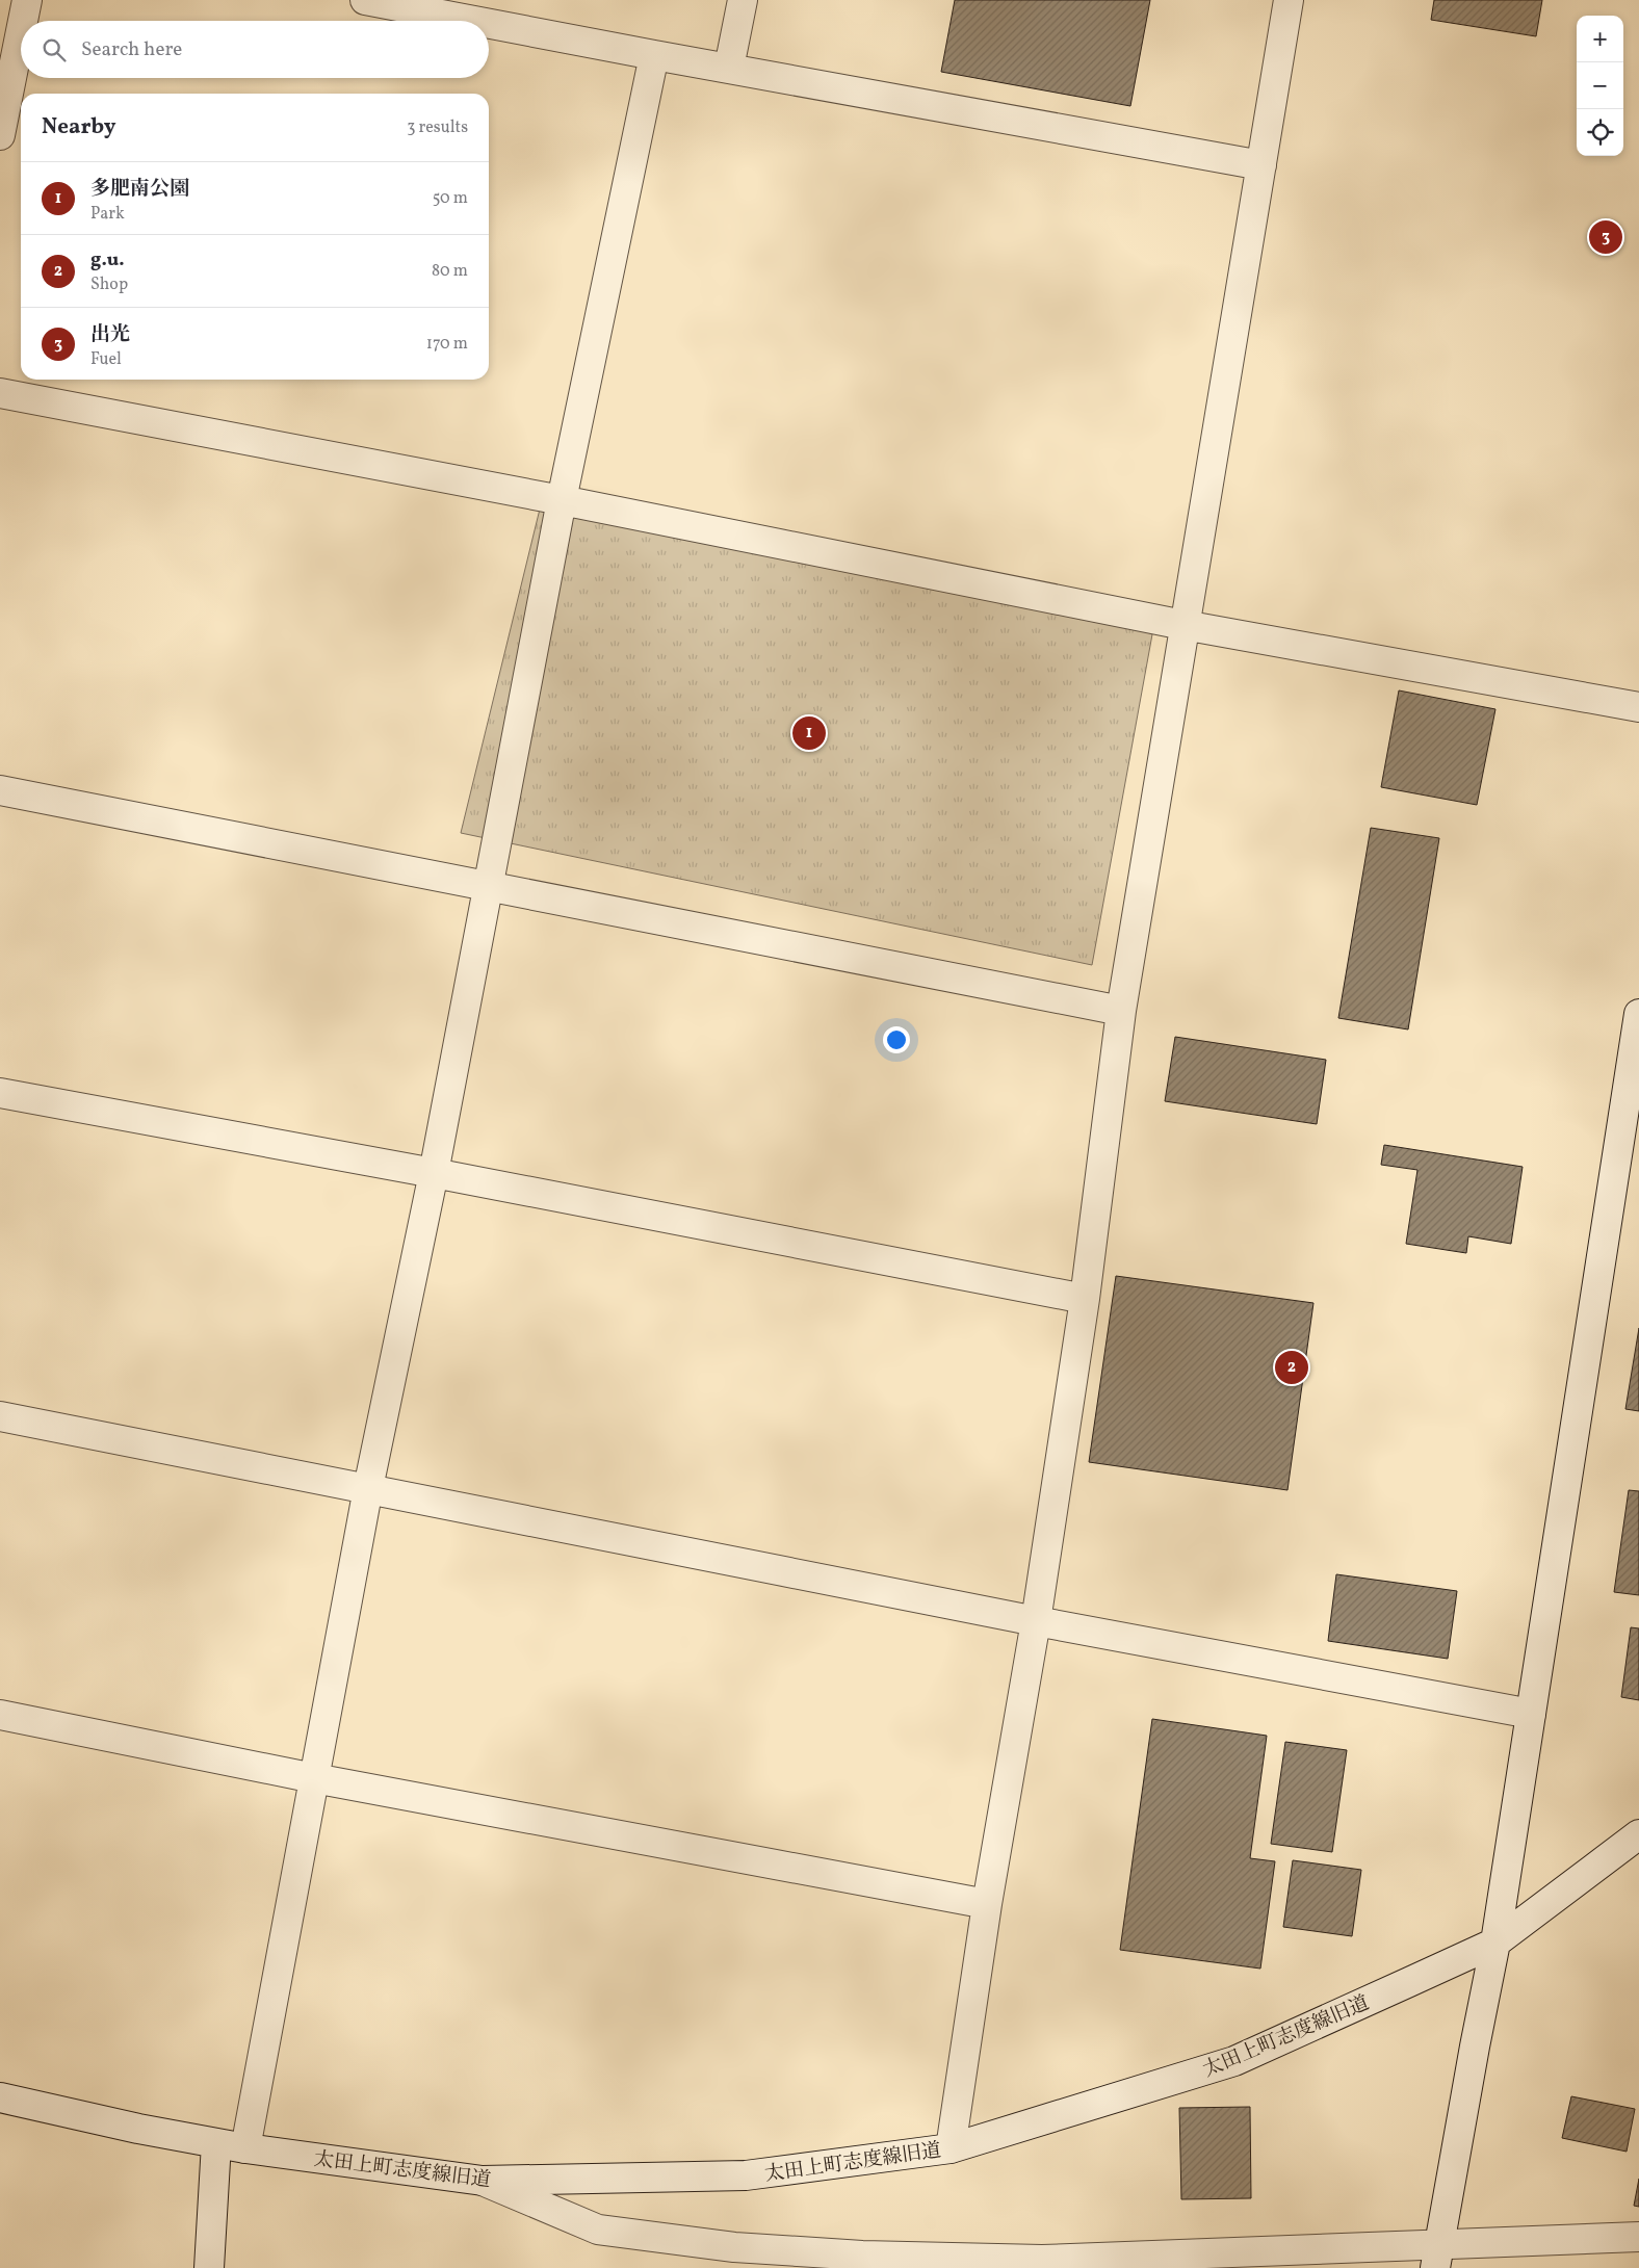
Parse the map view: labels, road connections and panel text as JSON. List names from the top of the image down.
{
  "streets": {
    "street": ["太田上町志度線旧道"]
  },
  "page": {
    "map_buttons": ["+", "−"],
    "search": "Search here",
    "heading": ["Nearby", "3 results"],
    "list": [
      {
        "mark": "1",
        "name": "多肥南公園",
        "note": "Park",
        "value": "50 m"
      },
      {
        "mark": "2",
        "name": "g.u.",
        "note": "Shop",
        "value": "80 m"
      },
      {
        "mark": "3",
        "name": "出光",
        "note": "Fuel",
        "value": "170 m"
      }
    ],
    "pins": ["3", "1", "2"]
  }
}
